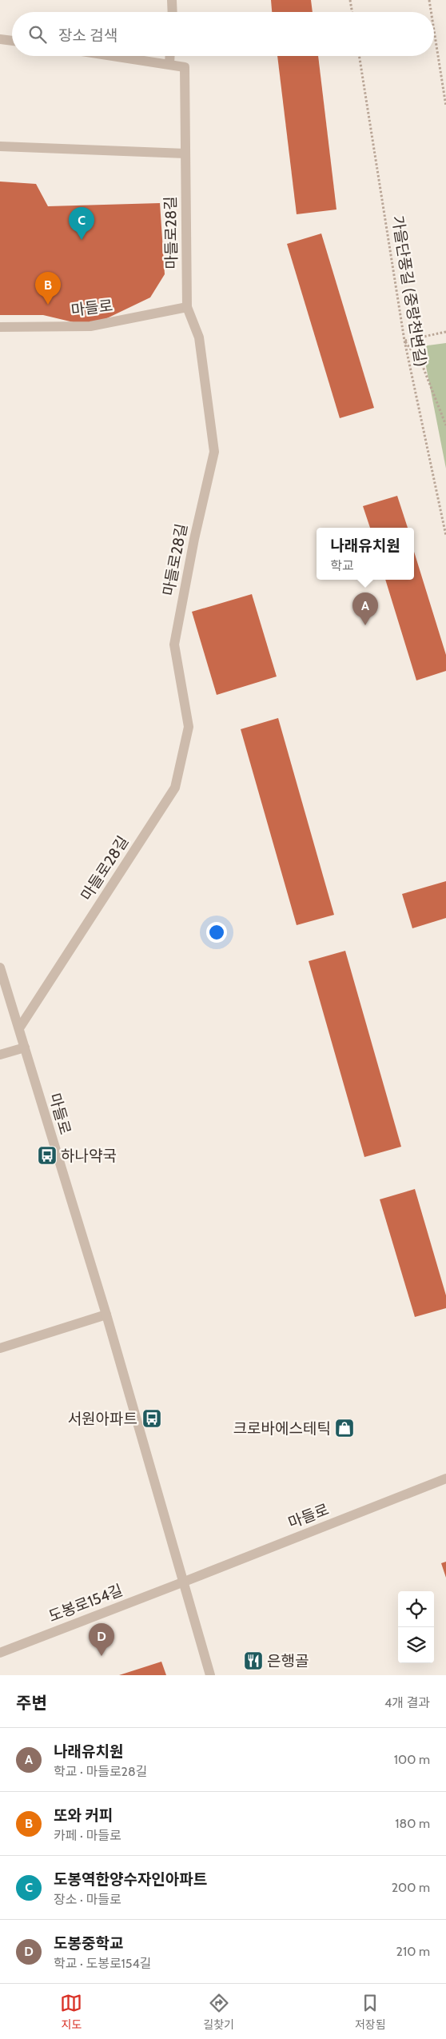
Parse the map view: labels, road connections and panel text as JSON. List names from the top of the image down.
{
  "streets": {
    "street": ["마들로28길", "마들로", "도봉로154길"],
    "path": ["가을단풍길 (중랑천변길)"]
  },
  "crossings": [
    ["마들로28길", "마들로"],
    ["마들로", "도봉로154길"]
  ],
  "places": {
    "bus stop": ["하나약국", "서원아파트"],
    "shop": ["크로바에스테틱"],
    "restaurant": ["은행골"]
  },
  "page": {
    "search": "장소 검색",
    "pins": [
      "C",
      "B",
      "A",
      "D"
    ],
    "popup": ["나래유치원", "학교"],
    "heading": ["주변", "4개 결과"],
    "list": [
      {
        "mark": "A",
        "name": "나래유치원",
        "note": "학교 · 마들로28길",
        "value": "100 m"
      },
      {
        "mark": "B",
        "name": "또와 커피",
        "note": "카페 · 마들로",
        "value": "180 m"
      },
      {
        "mark": "C",
        "name": "도봉역한양수자인아파트",
        "note": "장소 · 마들로",
        "value": "200 m"
      },
      {
        "mark": "D",
        "name": "도봉중학교",
        "note": "학교 · 도봉로154길",
        "value": "210 m"
      }
    ],
    "nav": ["지도", "길찾기", "저장됨"]
  }
}
